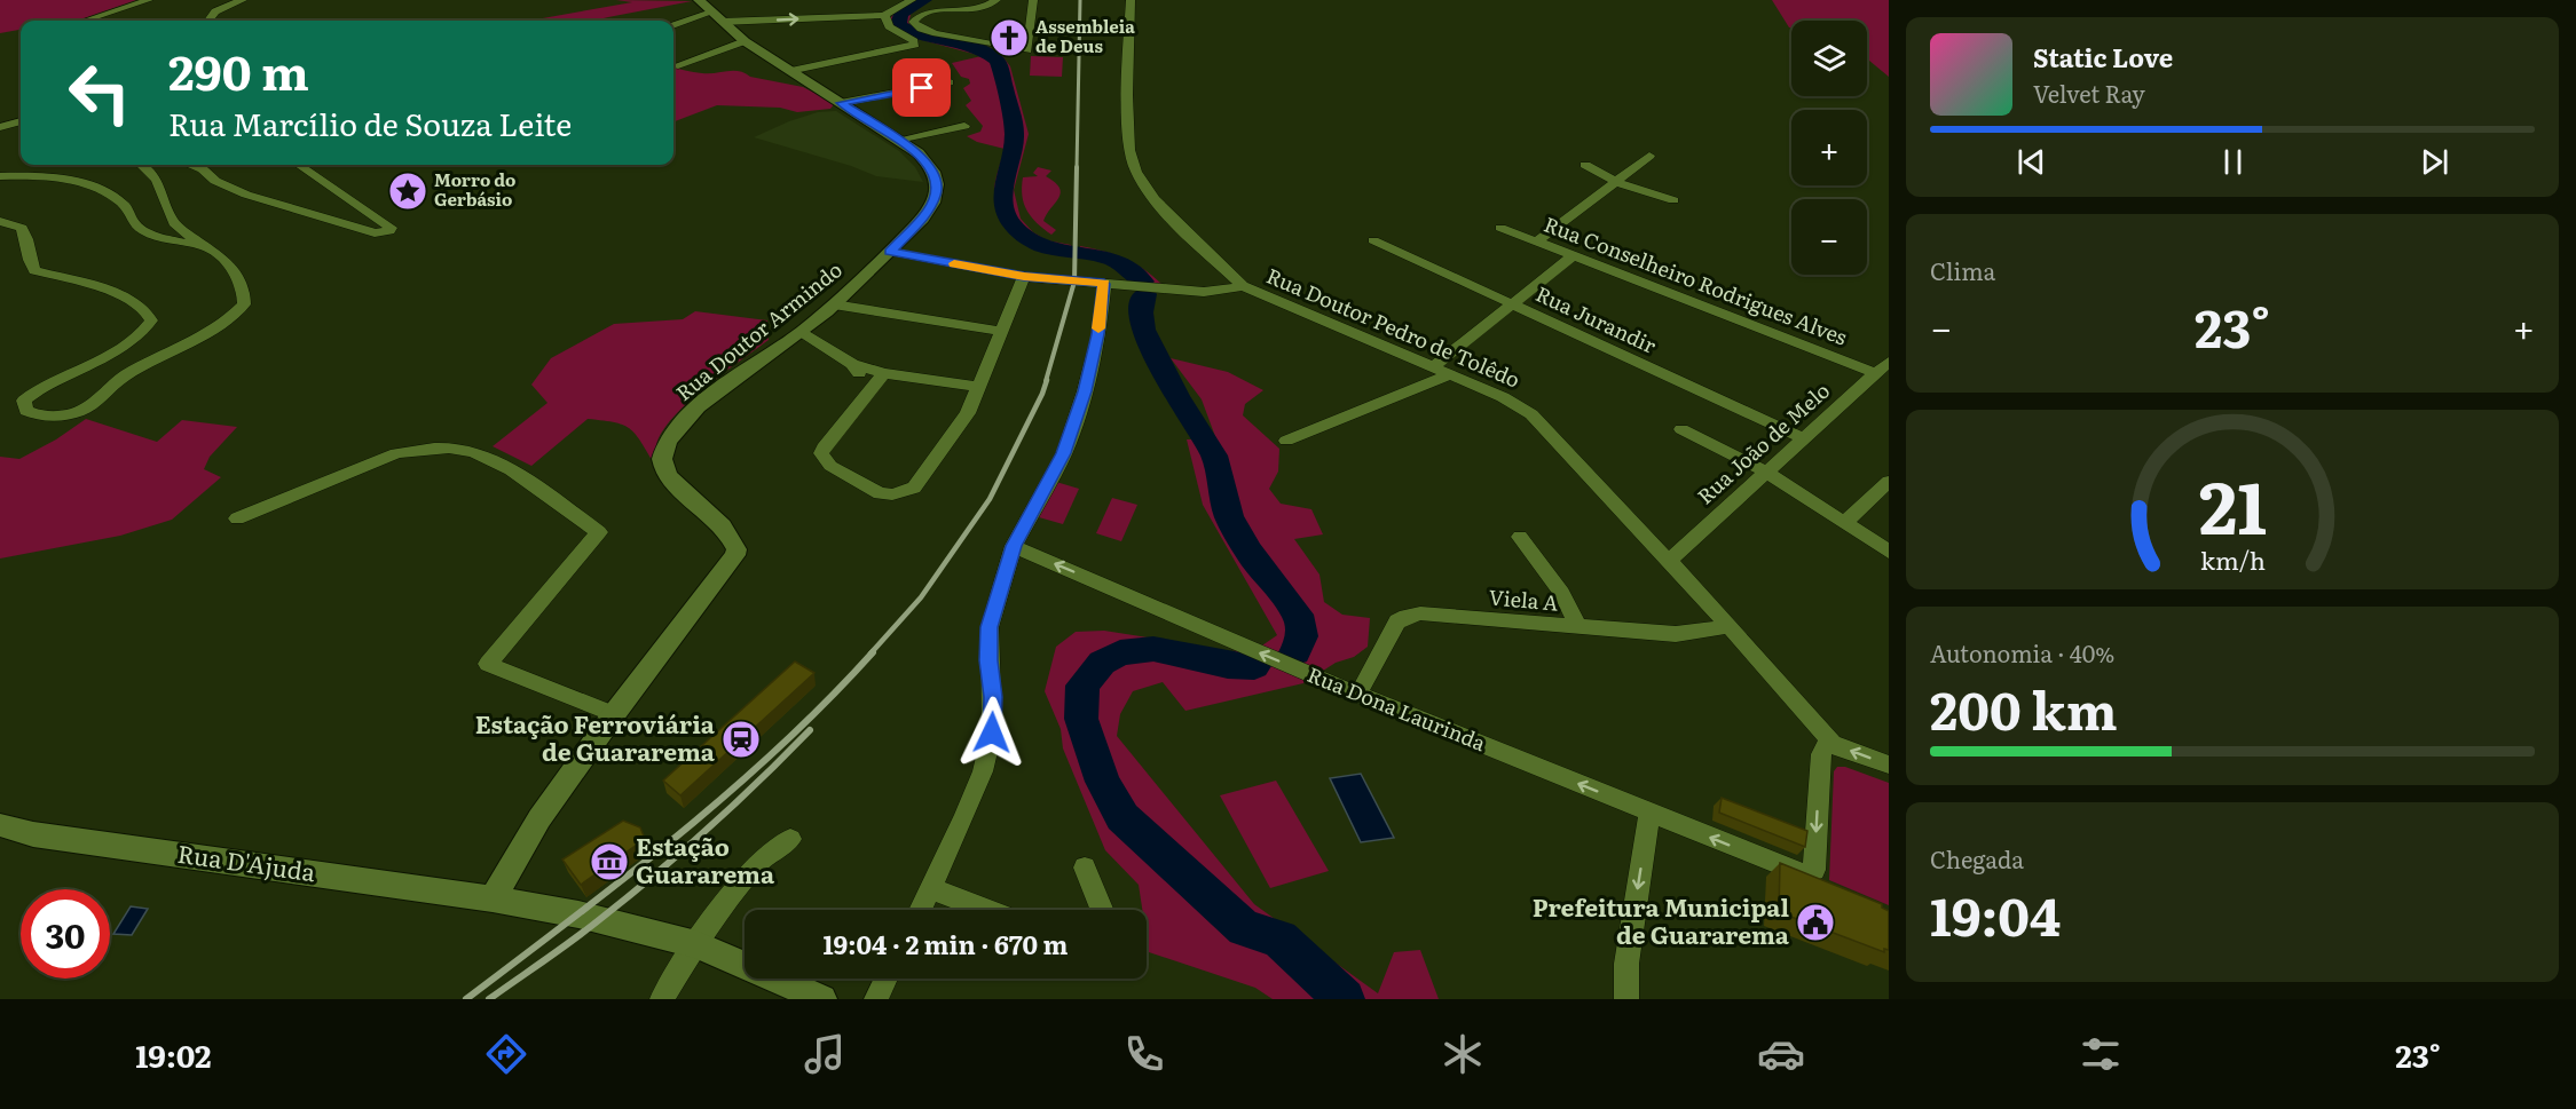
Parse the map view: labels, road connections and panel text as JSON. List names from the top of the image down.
{
  "streets": {
    "street": [
      "Rua Conselheiro Rodrigues Alves",
      "Rua Jurandir",
      "Rua Doutor Pedro de Tolêdo",
      "Rua Doutor Armindo",
      "Rua João de Melo",
      "Viela A",
      "Rua Dona Laurinda",
      "Rua D'Ajuda"
    ]
  },
  "crossings": [
    ["Rua Conselheiro Rodrigues Alves", "Rua João de Melo"],
    ["Rua Jurandir", "Rua João de Melo"],
    ["Rua Doutor Pedro de Tolêdo", "Rua João de Melo"],
    ["Rua Doutor Pedro de Tolêdo", "Viela A"],
    ["Rua Doutor Pedro de Tolêdo", "Rua Dona Laurinda"],
    ["Rua Doutor Armindo", "Rua D'Ajuda"],
    ["Viela A", "Rua Dona Laurinda"]
  ],
  "one_way": ["Rua Dona Laurinda"],
  "places": {
    "church": ["Assembleia de Deus"],
    "place": ["Morro do Gerbásio"],
    "station": ["Estação Ferroviária de Guararema"],
    "museum": ["Estação Guararema"],
    "public building": ["Prefeitura Municipal de Guararema"]
  },
  "page": {
    "map_buttons": ["+", "−"],
    "turn": ["290 m", "Rua Marcílio de Souza Leite"],
    "song": ["Static Love", "Velvet Ray"],
    "tile": [
      "Clima",
      ["Autonomia · 40%", "200 km"],
      ["Chegada", "19:04"]
    ],
    "heat": ["−", "23°", "+"],
    "limit": "30",
    "trip": "19:04 · 2 min · 670 m",
    "tabs": ["19:02", "23°"],
    "gauge": ["21", "km/h"]
  }
}
